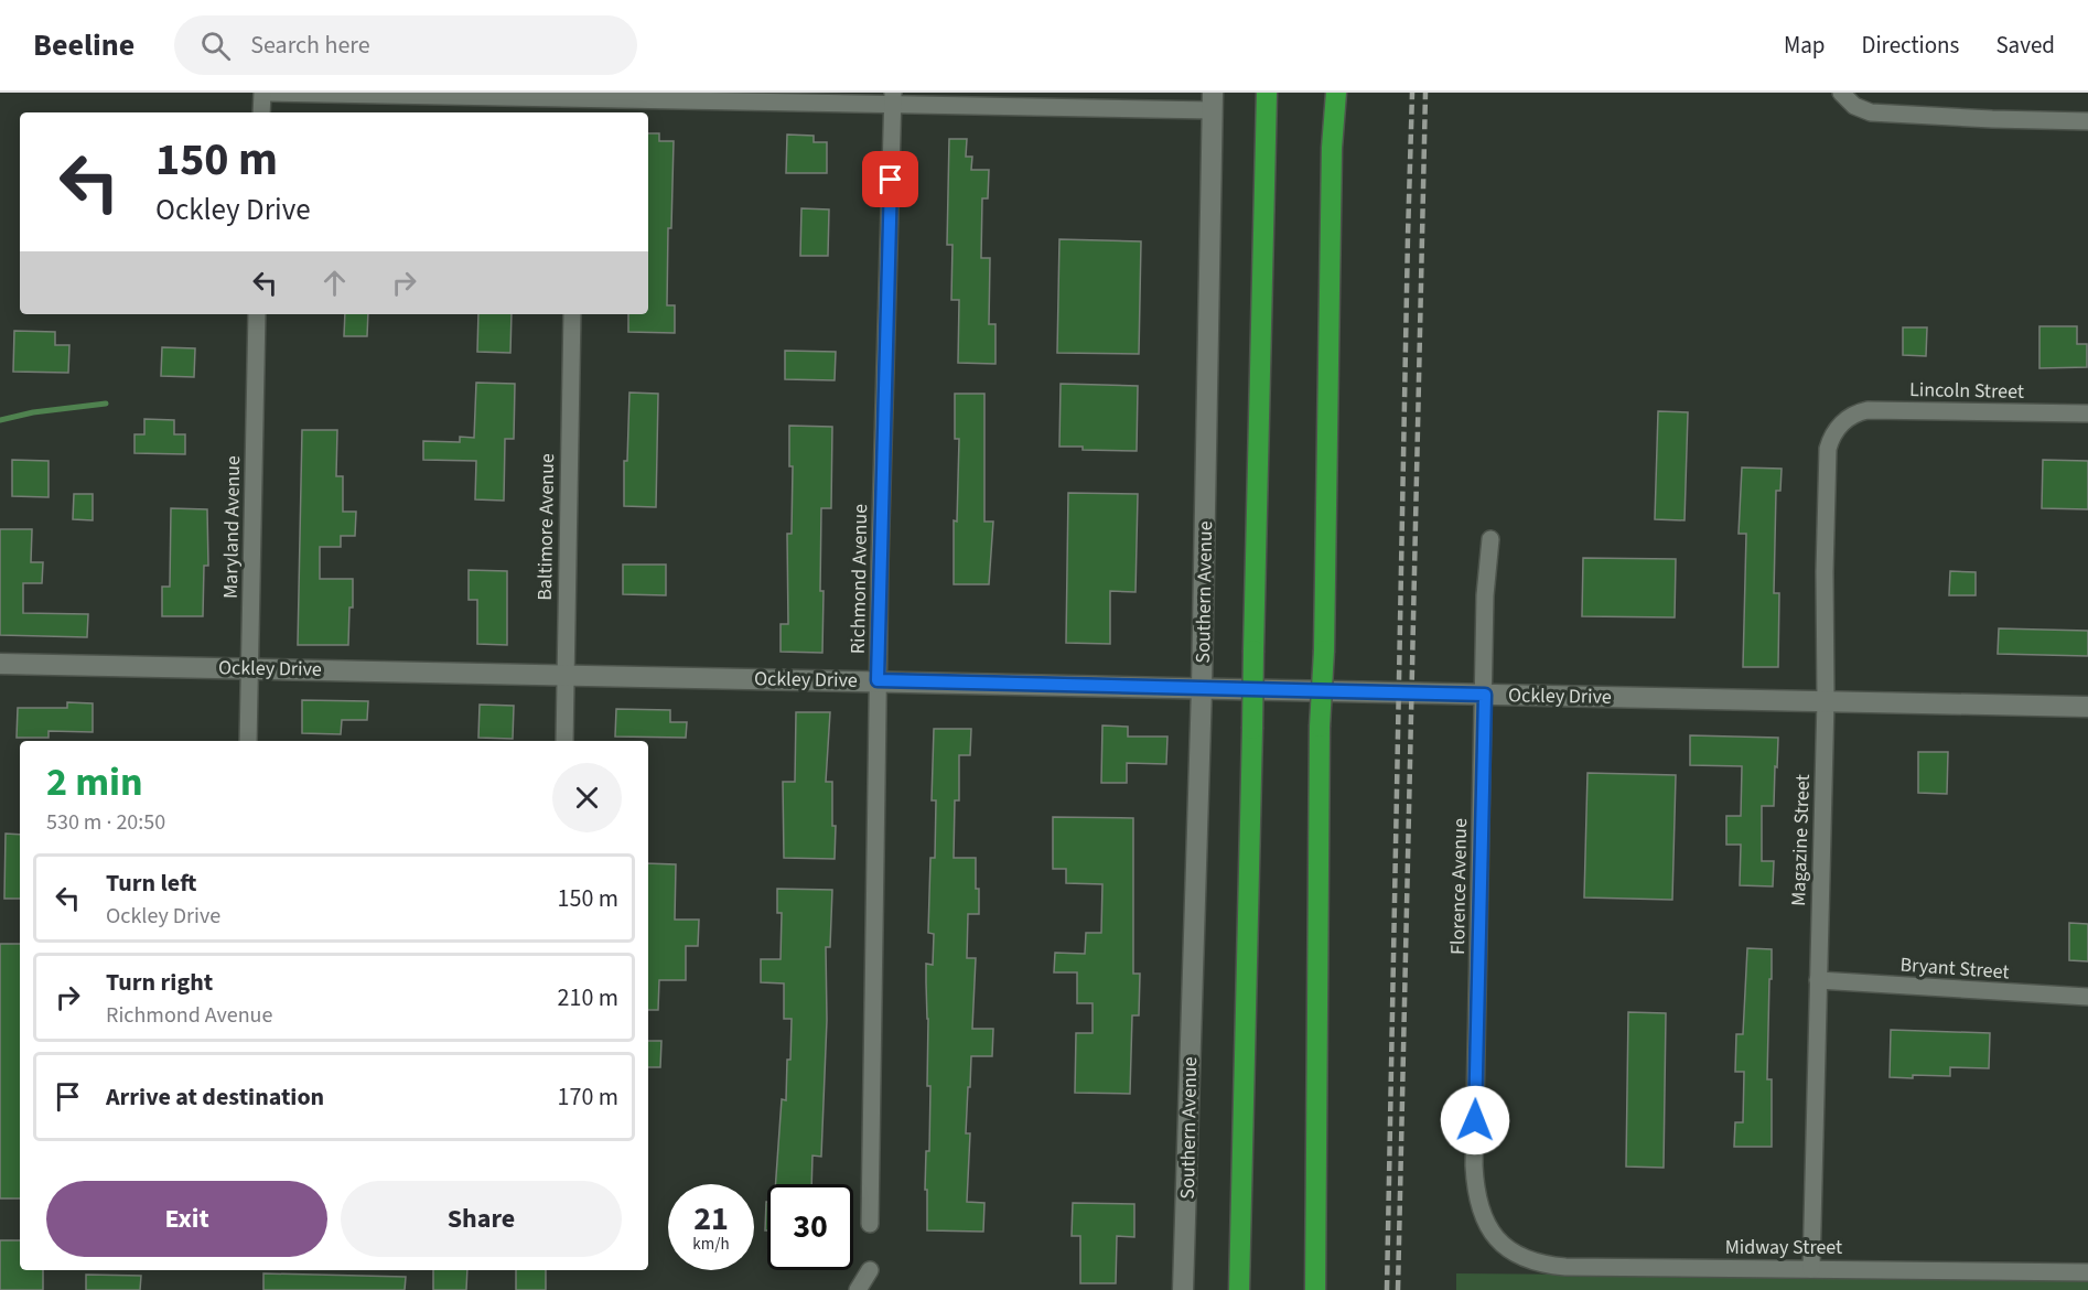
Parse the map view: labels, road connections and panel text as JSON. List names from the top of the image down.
{
  "streets": {
    "street": [
      "Lincoln Street",
      "Maryland Avenue",
      "Baltimore Avenue",
      "Richmond Avenue",
      "Southern Avenue",
      "Ockley Drive",
      "Magazine Street",
      "Florence Avenue",
      "Bryant Street",
      "Midway Street"
    ]
  },
  "crossings": [
    ["Lincoln Street", "Magazine Street"],
    ["Maryland Avenue", "Ockley Drive"],
    ["Baltimore Avenue", "Ockley Drive"],
    ["Richmond Avenue", "Ockley Drive"],
    ["Southern Avenue", "Ockley Drive"],
    ["Ockley Drive", "Magazine Street"],
    ["Ockley Drive", "Florence Avenue"],
    ["Magazine Street", "Bryant Street"],
    ["Magazine Street", "Midway Street"],
    ["Florence Avenue", "Midway Street"]
  ],
  "page": {
    "header": "Beeline",
    "search": "Search here",
    "nav": ["Map", "Directions", "Saved"],
    "turn": ["150 m", "Ockley Drive"],
    "heading": ["2 min", "530 m · 20:50"],
    "list": [
      {
        "name": "Turn left",
        "note": "Ockley Drive",
        "value": "150 m"
      },
      {
        "name": "Turn right",
        "note": "Richmond Avenue",
        "value": "210 m"
      },
      {
        "name": "Arrive at destination",
        "value": "170 m"
      }
    ],
    "buttons": ["Exit", "Share"],
    "speed": "21 km/h",
    "limit": "30"
  }
}
